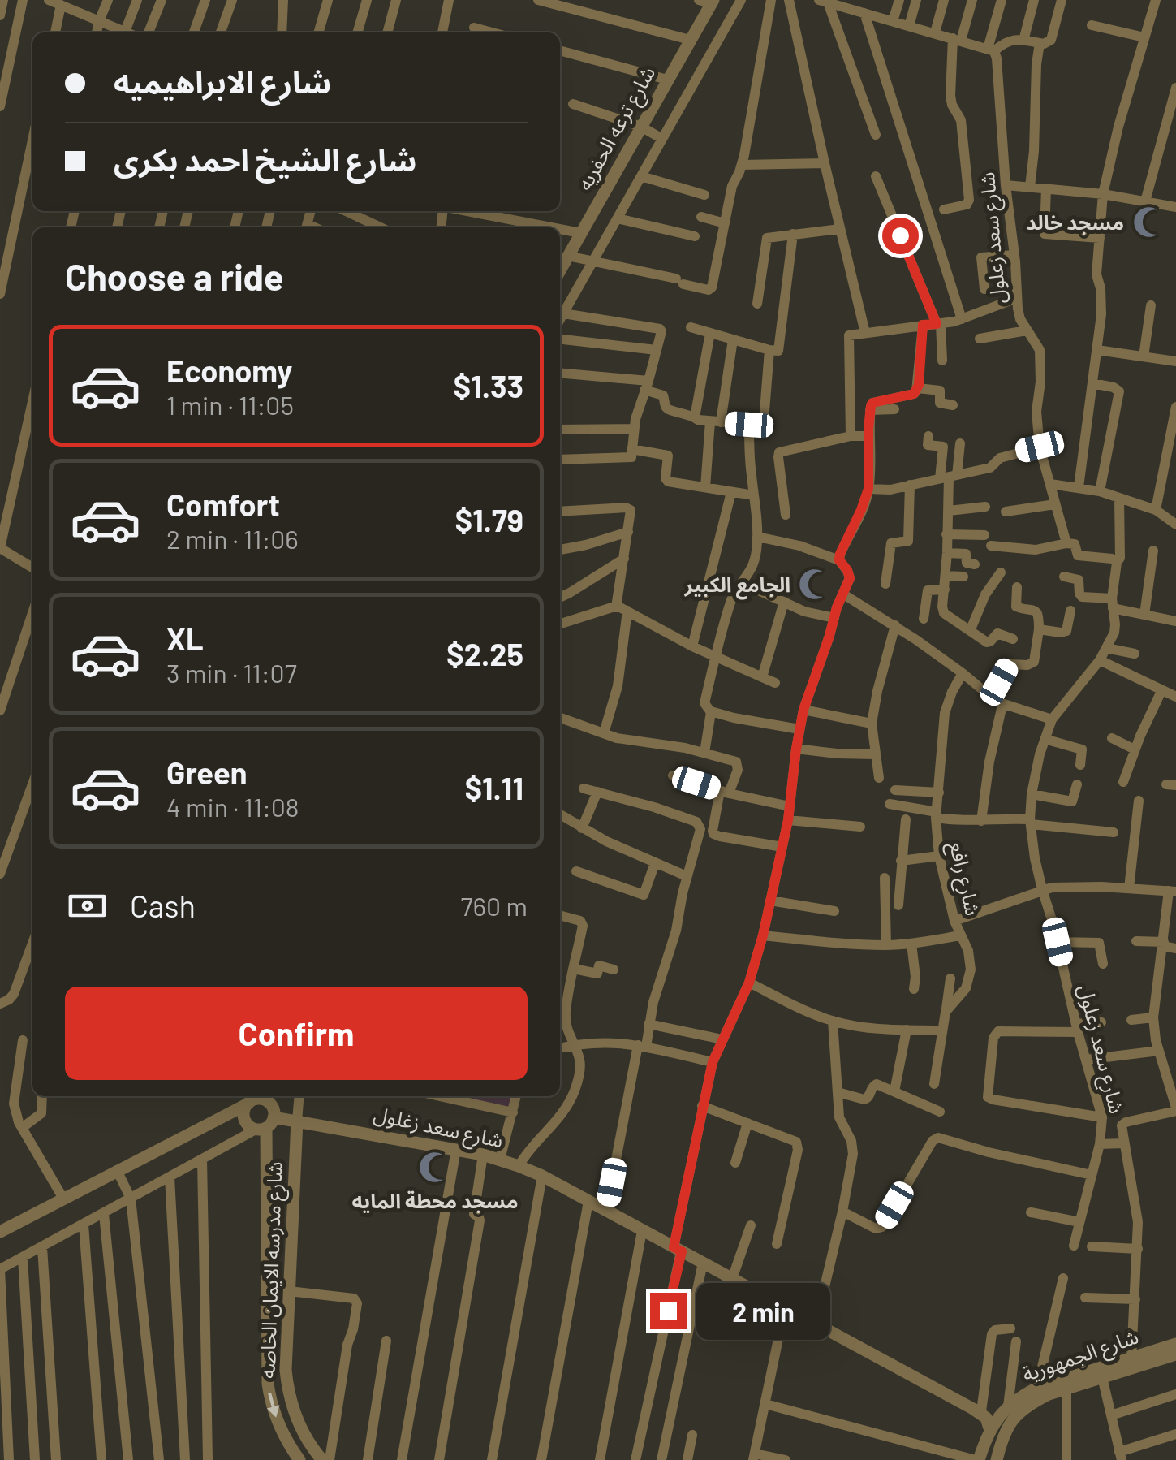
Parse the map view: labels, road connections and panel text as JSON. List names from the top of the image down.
{
  "streets": {
    "street": [
      "شارع ترعه الحفريه",
      "شارع سعد زعلول",
      "شارع رافع",
      "شارع سعد زغلول",
      "شارع مدرسه الايمان الخاصه",
      "شارع الجمهورية"
    ]
  },
  "crossings": [
    ["شارع سعد زغلول", "شارع مدرسه الايمان الخاصه"],
    ["شارع سعد زغلول", "شارع الجمهورية"]
  ],
  "places": {
    "mosque": ["مسجد خالد", "الجامع الكبير", "مسجد محطة المايه"]
  },
  "page": {
    "banner": ["شارع الابراهيميه", "شارع الشيخ احمد بكرى"],
    "heading": "Choose a ride",
    "list": [
      {
        "name": "Economy",
        "note": "1 min · 11:05",
        "value": "$1.33"
      },
      {
        "name": "Comfort",
        "note": "2 min · 11:06",
        "value": "$1.79"
      },
      {
        "name": "XL",
        "note": "3 min · 11:07",
        "value": "$2.25"
      },
      {
        "name": "Green",
        "note": "4 min · 11:08",
        "value": "$1.11"
      }
    ],
    "pay": ["Cash", "760 m"],
    "buttons": "Confirm",
    "bubble": "2 min"
  }
}
